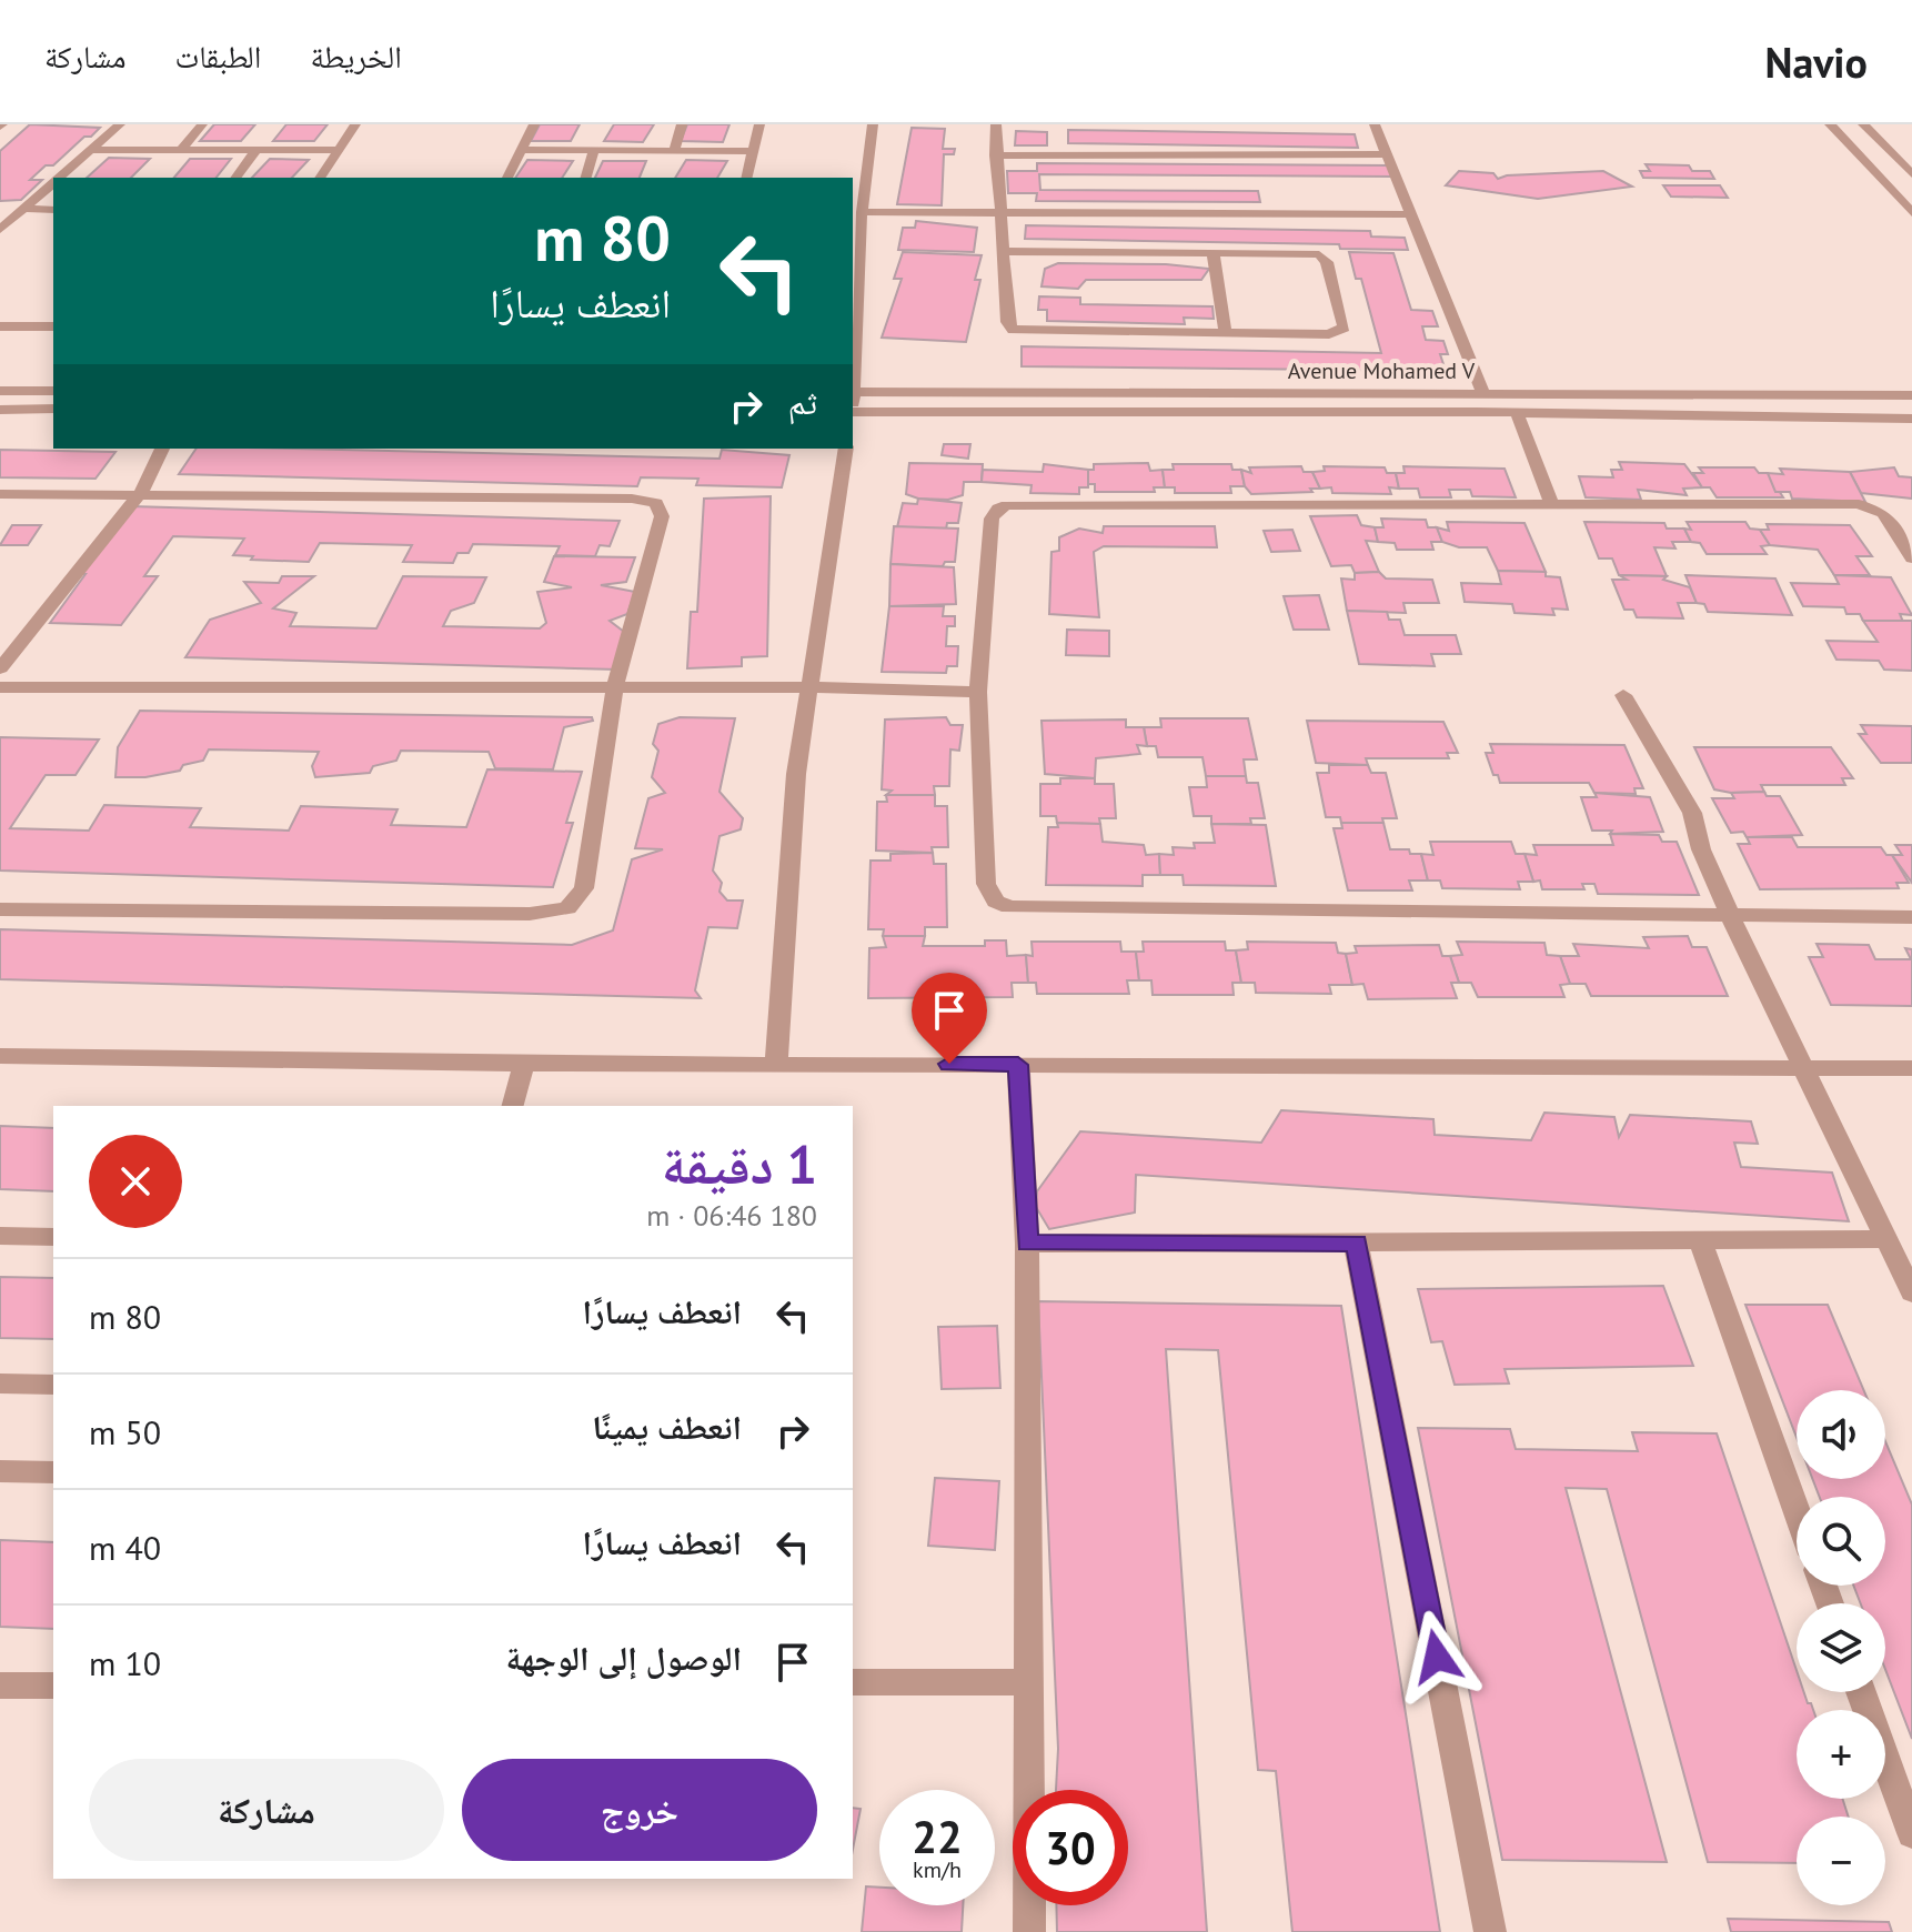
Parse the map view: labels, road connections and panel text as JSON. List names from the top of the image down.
{
  "streets": {
    "street": ["Avenue Mohamed V"]
  },
  "page": {
    "header": "Navio",
    "nav": ["الخريطة", "الطبقات", "مشاركة"],
    "turn": ["80 m", "انعطف يسارًا"],
    "then": "ثم",
    "heading": ["1 دقيقة", "180 m · 06:46"],
    "list": [
      {
        "name": "انعطف يسارًا",
        "value": "80 m"
      },
      {
        "name": "انعطف يمينًا",
        "value": "50 m"
      },
      {
        "name": "انعطف يسارًا",
        "value": "40 m"
      },
      {
        "name": "الوصول إلى الوجهة",
        "value": "10 m"
      }
    ],
    "map_buttons": ["+", "−"],
    "buttons": ["خروج", "مشاركة"],
    "speed": "22 km/h",
    "limit": "30"
  }
}
